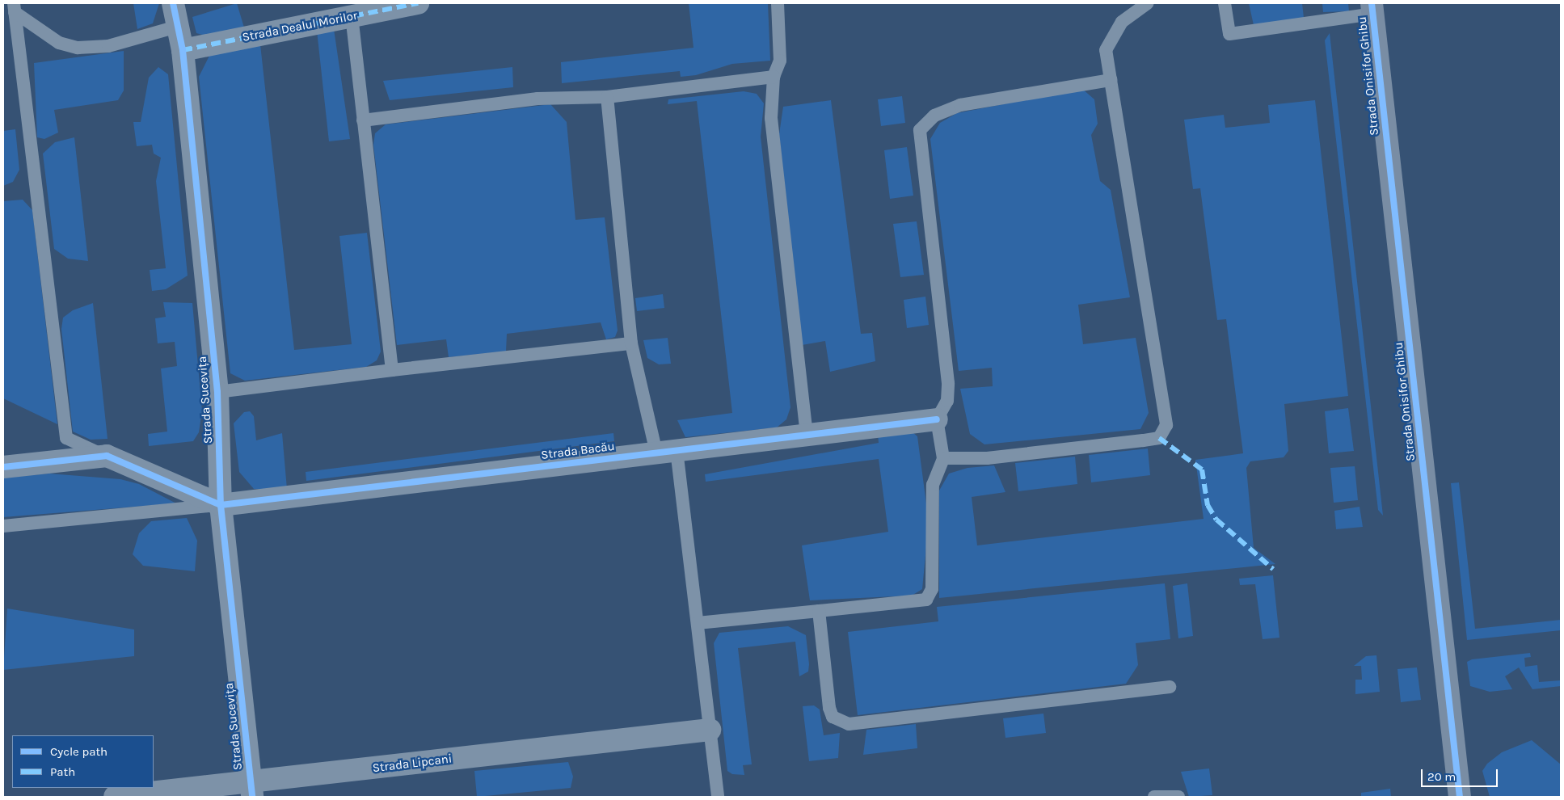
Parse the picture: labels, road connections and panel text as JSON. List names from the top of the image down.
{
  "streets": {
    "street": [
      "Strada Dealul Morilor",
      "Strada Onisifor Ghibu",
      "Strada Sucevița",
      "Strada Bacău",
      "Strada Lipcani"
    ]
  },
  "crossings": [
    ["Strada Dealul Morilor", "Strada Sucevița"],
    ["Strada Sucevița", "Strada Bacău"],
    ["Strada Sucevița", "Strada Lipcani"]
  ],
  "legend": ["Cycle path", "Path"],
  "scale_bar": "20 m"
}
